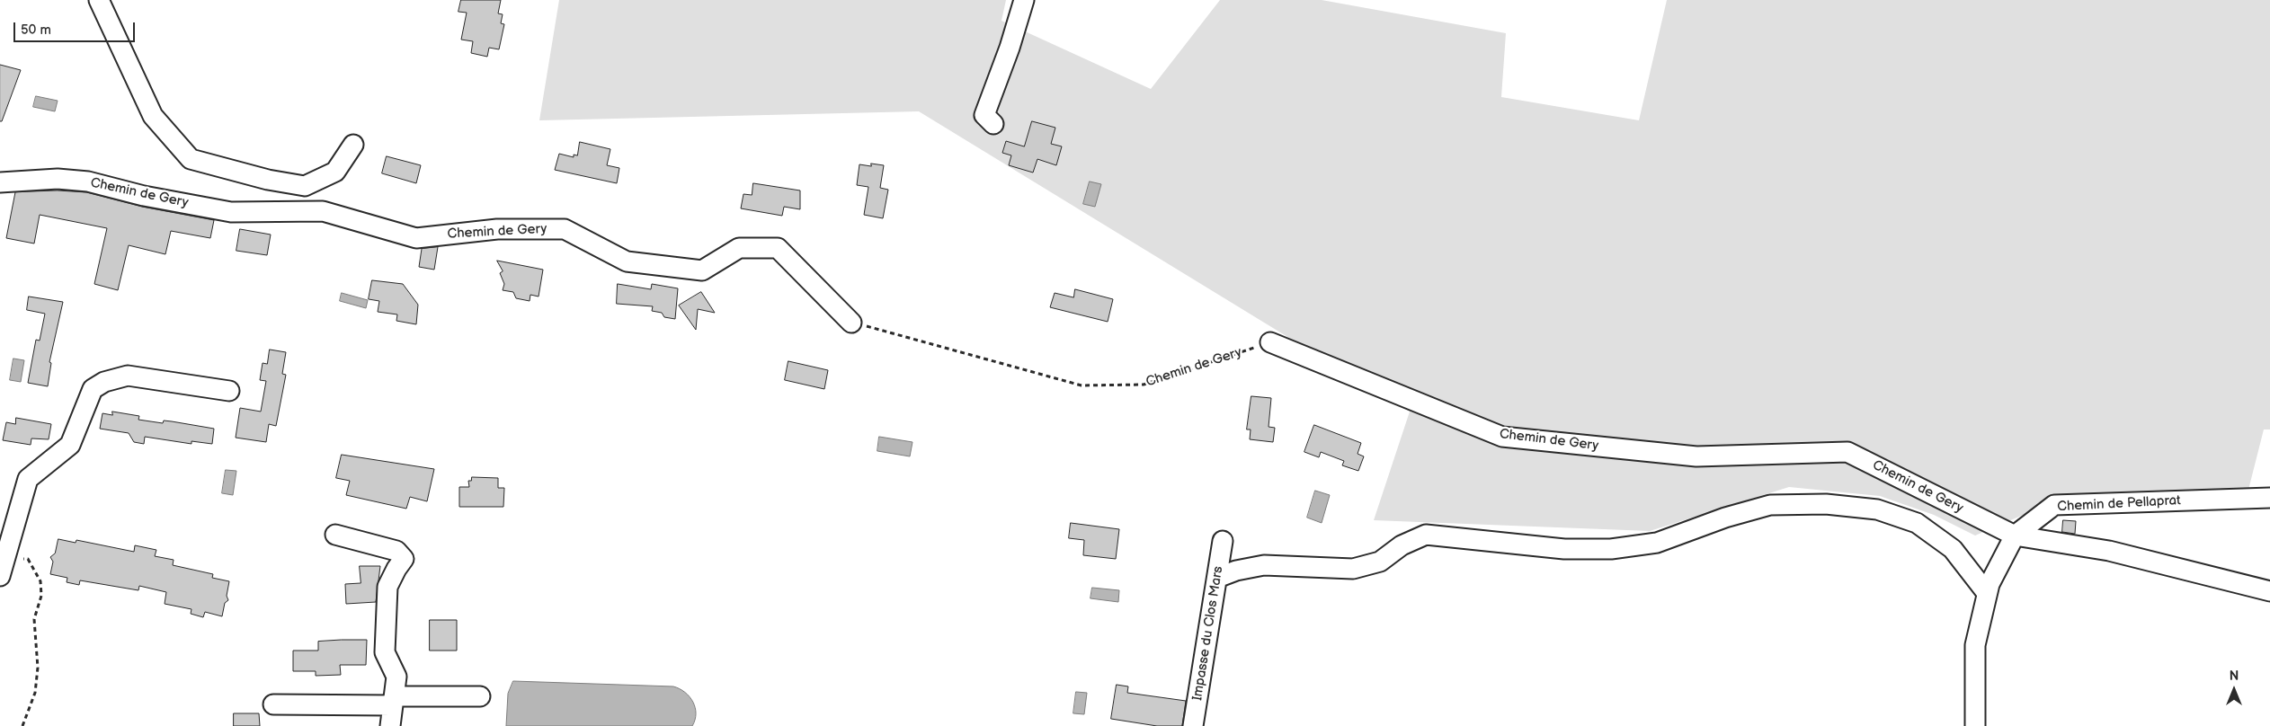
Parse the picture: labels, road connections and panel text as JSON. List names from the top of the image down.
{
  "streets": {
    "street": ["Chemin de Gery", "Chemin de Pellaprat", "Impasse du Clos Mars"]
  },
  "crossings": [
    ["Chemin de Gery", "Chemin de Pellaprat"]
  ],
  "scale_bar": "50 m",
  "north": "top"
}
